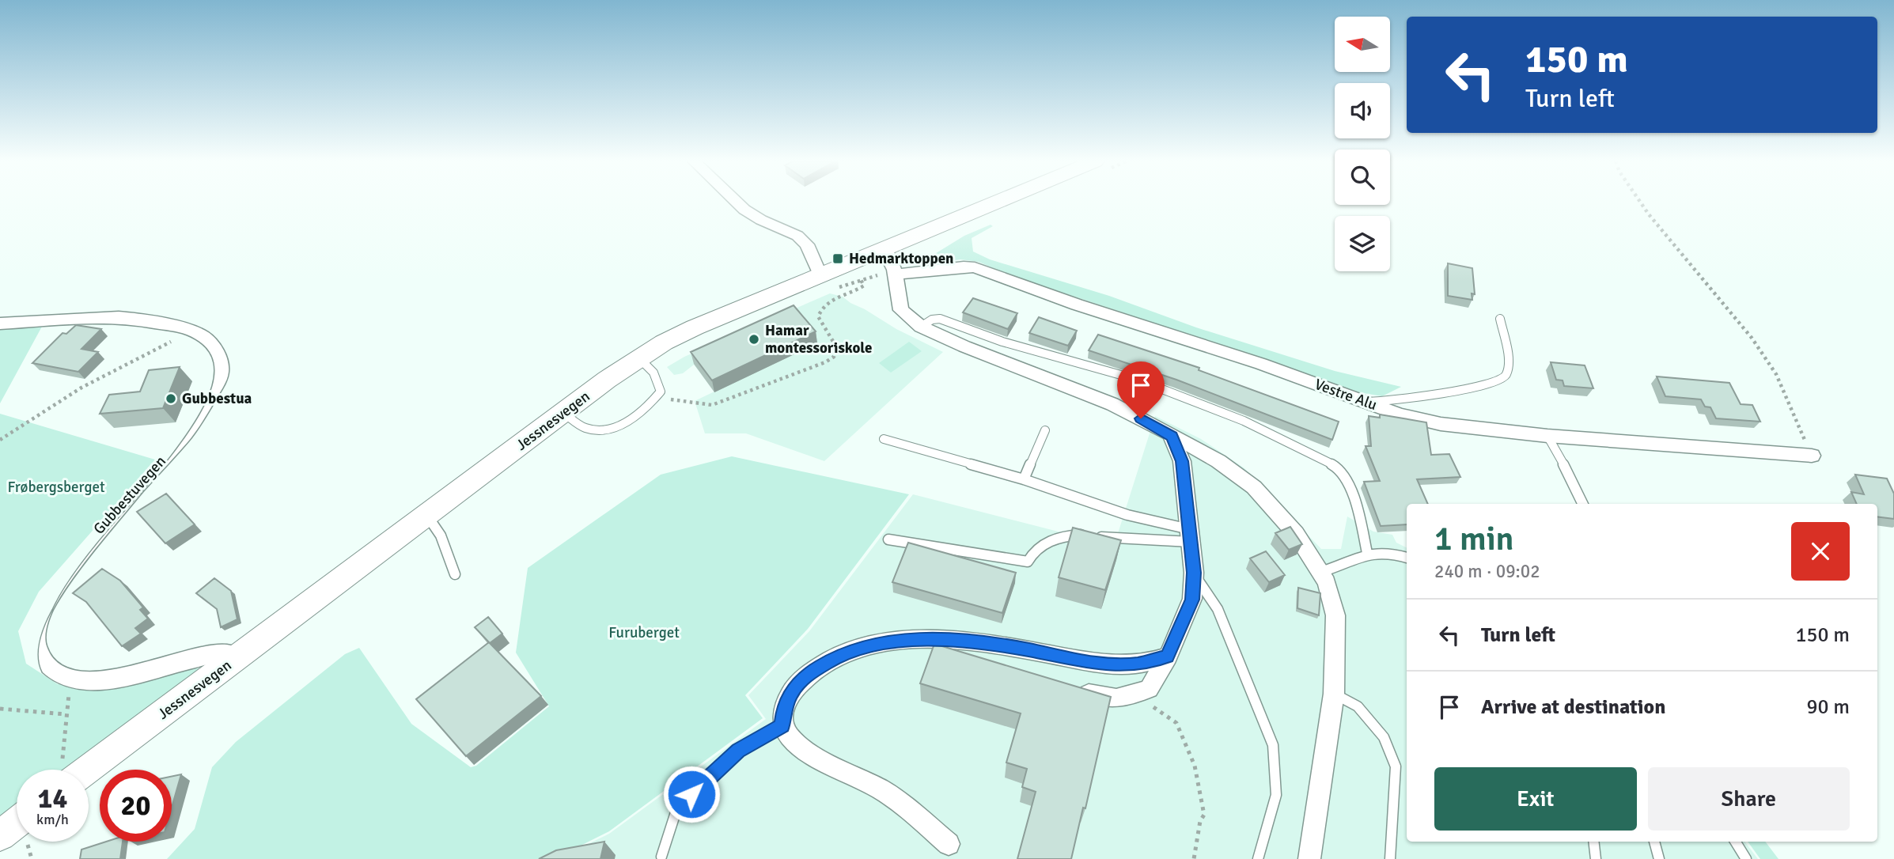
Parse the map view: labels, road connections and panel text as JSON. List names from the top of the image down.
{
  "streets": {
    "main road": ["Jessnesvegen"],
    "street": ["Vestre Alu", "Gubbestuvegen"]
  },
  "crossings": [
    ["Vestre Alu", "Jessnesvegen"],
    ["Jessnesvegen", "Gubbestuvegen"]
  ],
  "parks": ["Frøbergsberget", "Furuberget"],
  "places": {
    "transit": ["Hedmarktoppen"],
    "other": ["Hamar montessoriskole", "Gubbestua"]
  },
  "north": "left",
  "page": {
    "turn": ["150 m", "Turn left"],
    "heading": ["1 min", "240 m · 09:02"],
    "list": [
      {
        "name": "Turn left",
        "value": "150 m"
      },
      {
        "name": "Arrive at destination",
        "value": "90 m"
      }
    ],
    "buttons": ["Exit", "Share"],
    "speed": "14 km/h",
    "limit": "20"
  }
}
